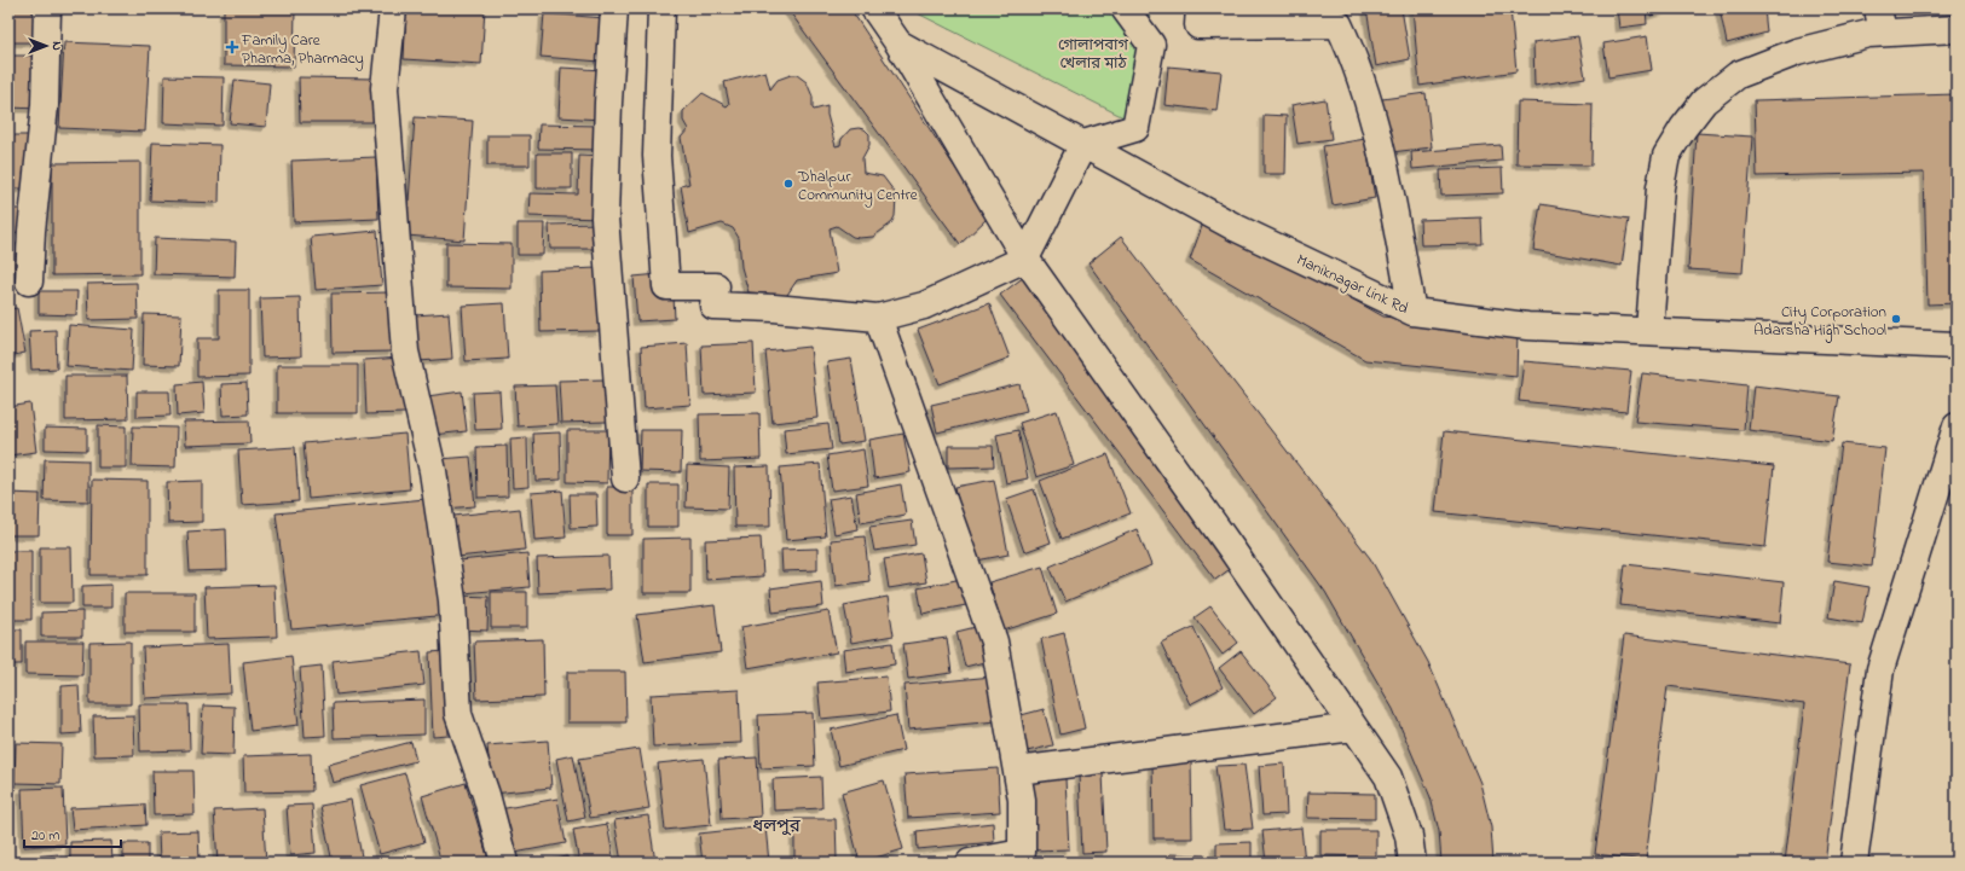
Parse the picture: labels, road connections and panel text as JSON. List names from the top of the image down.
{
  "streets": {
    "street": ["Maniknagar Link Rd"]
  },
  "districts": ["ধলপুর"],
  "parks": ["গোলাপবাগ খেলার মাঠ"],
  "places": {
    "health": ["Family Care Pharma, Pharmacy"],
    "other": ["Dhalpur Community Centre", "City Corporation Adarsha High School"]
  },
  "scale_bar": "20 m",
  "north": "right"
}
